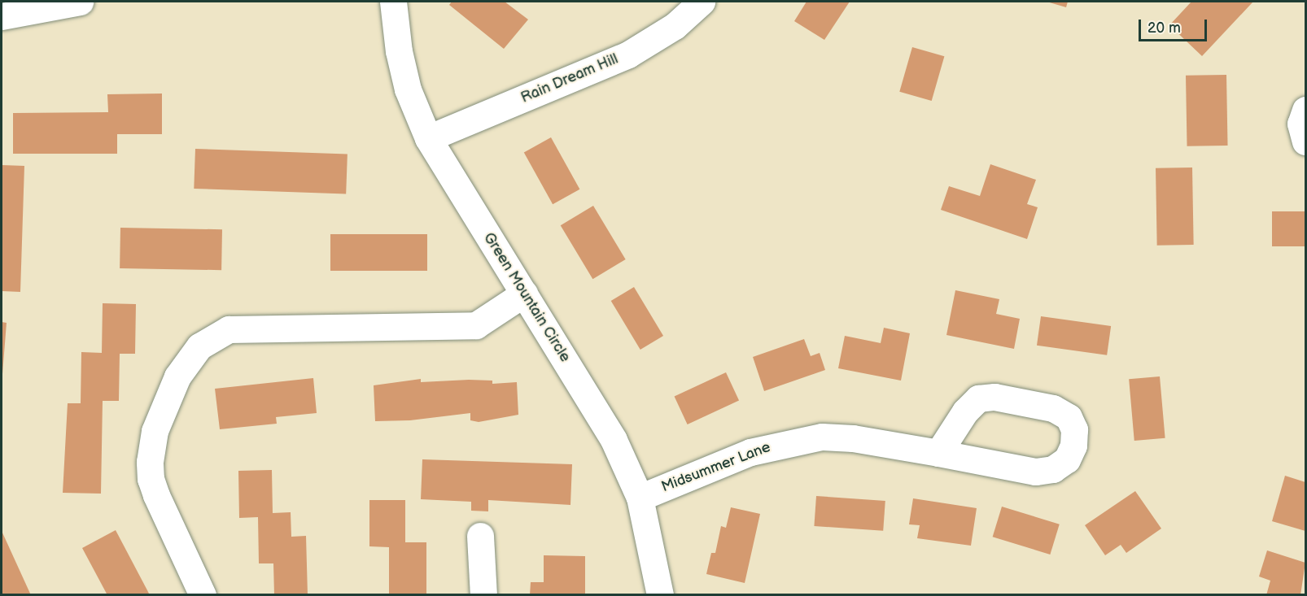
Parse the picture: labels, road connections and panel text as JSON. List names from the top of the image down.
{
  "streets": {
    "street": ["Rain Dream Hill", "Green Mountain Circle", "Midsummer Lane"]
  },
  "crossings": [
    ["Rain Dream Hill", "Green Mountain Circle"],
    ["Green Mountain Circle", "Midsummer Lane"]
  ],
  "scale_bar": "20 m"
}
